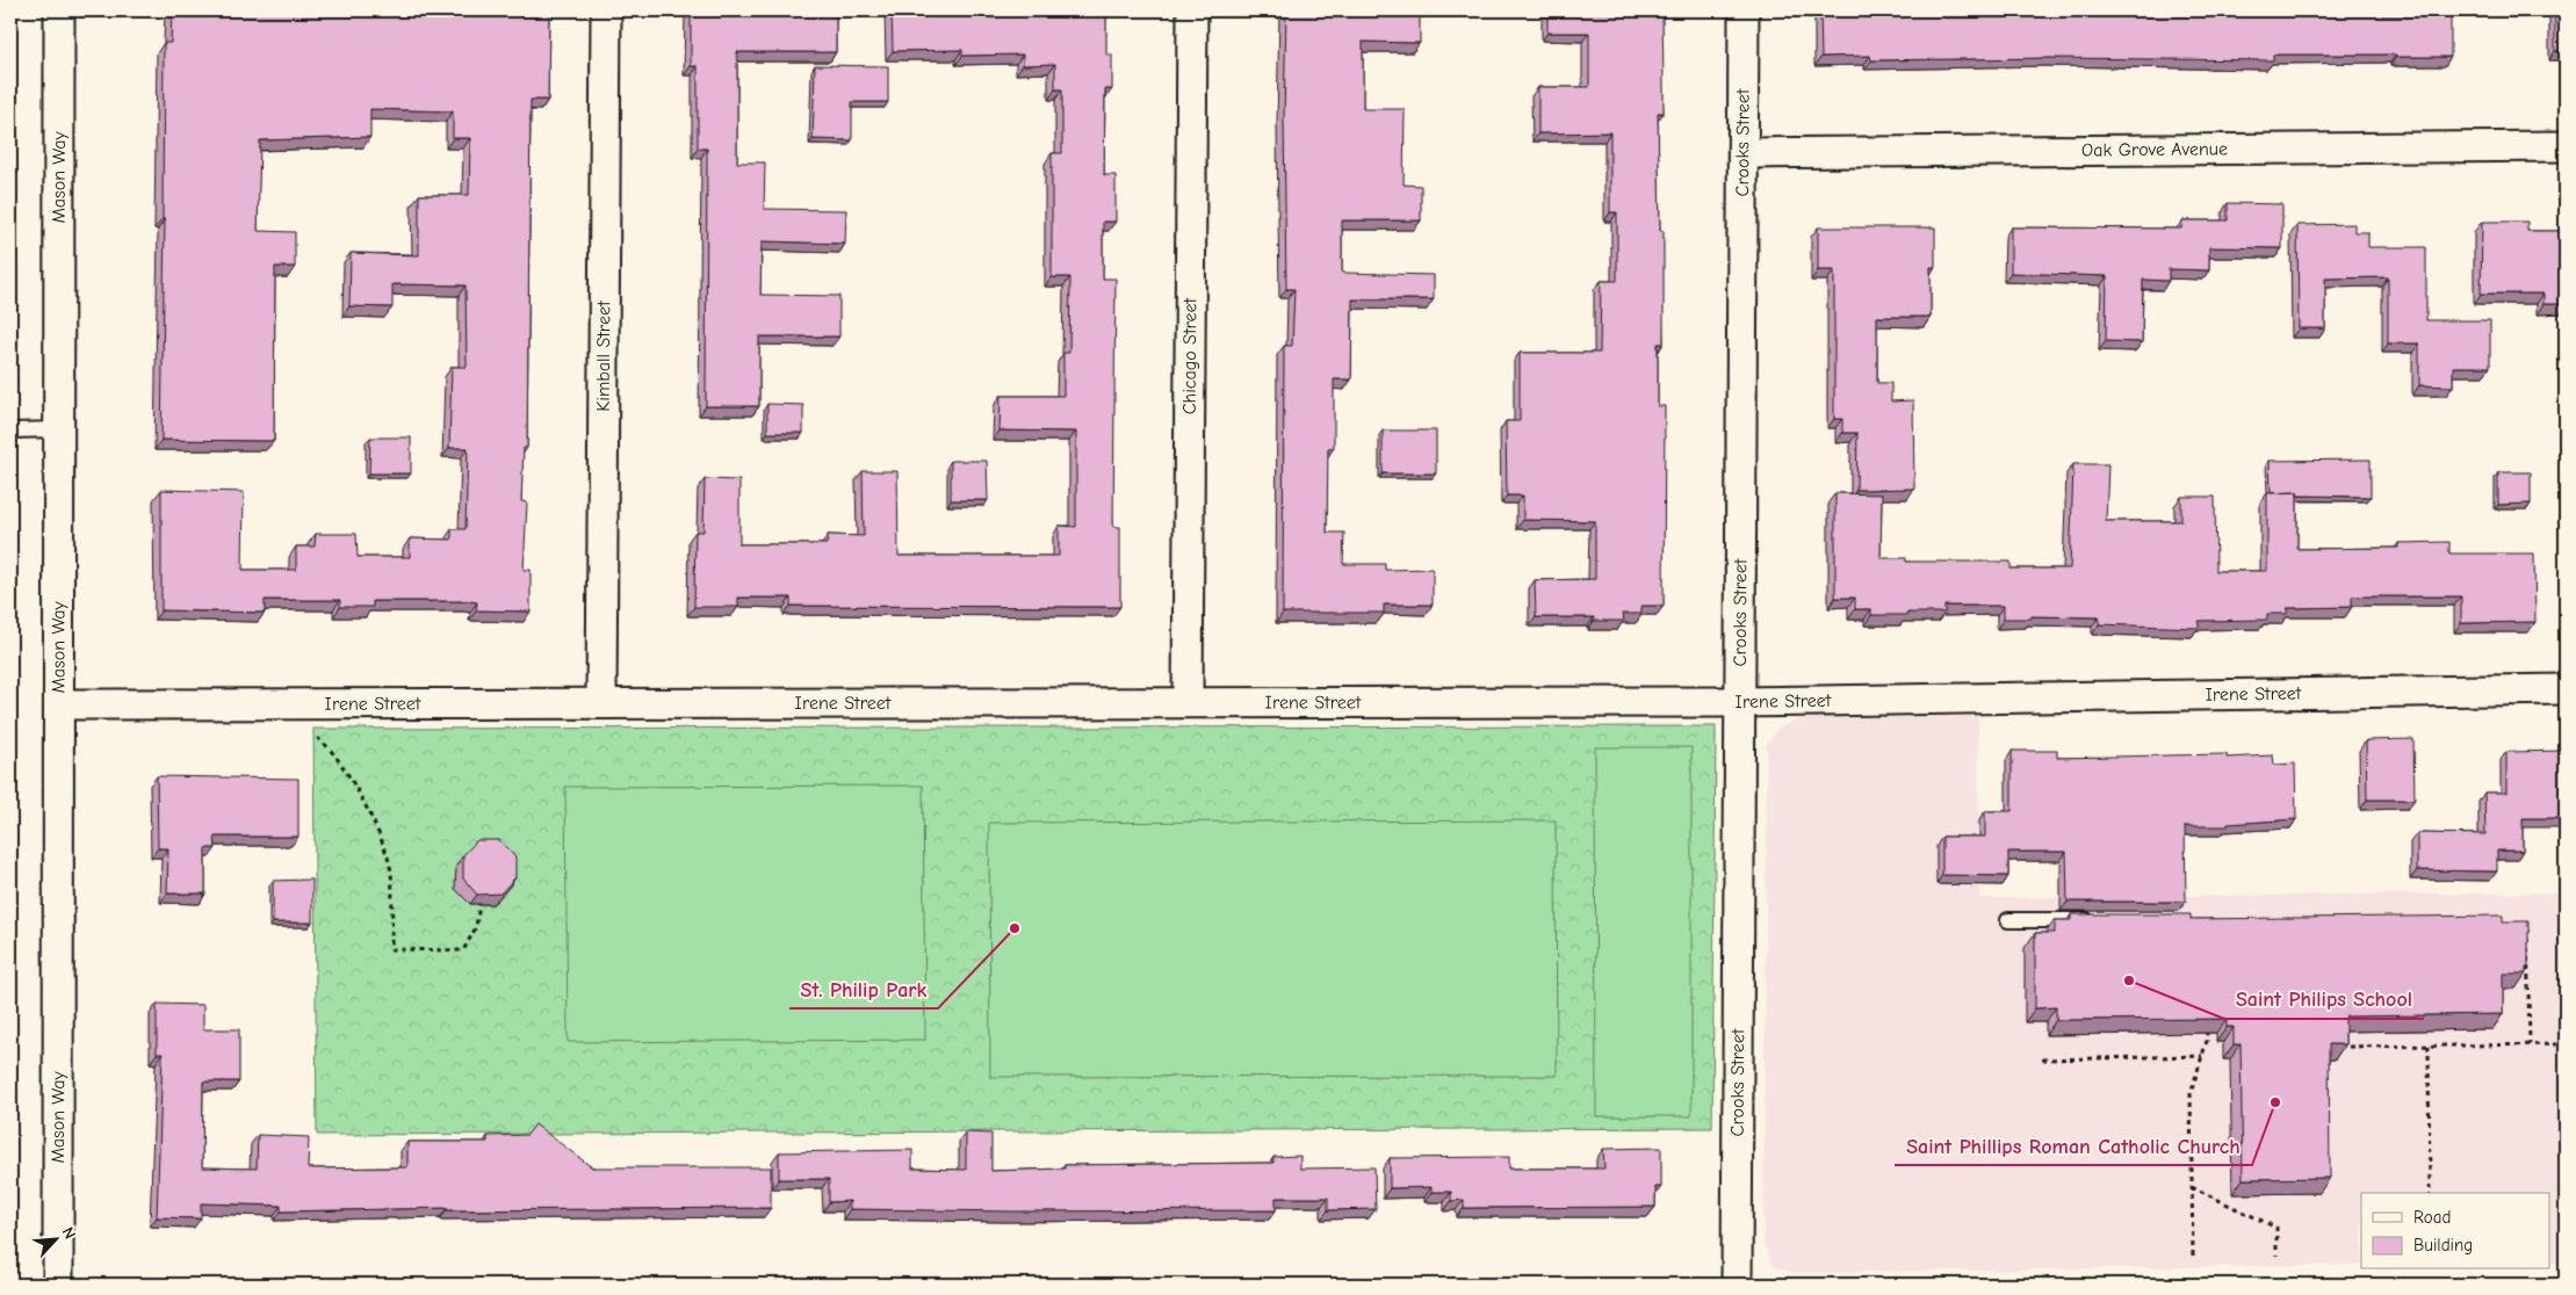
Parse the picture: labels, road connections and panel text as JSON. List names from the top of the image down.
{
  "streets": {
    "street": [
      "Crooks Street",
      "Oak Grove Avenue",
      "Mason Way",
      "Kimball Street",
      "Chicago Street",
      "Irene Street"
    ]
  },
  "crossings": [
    ["Crooks Street", "Oak Grove Avenue"],
    ["Crooks Street", "Irene Street"],
    ["Mason Way", "Irene Street"],
    ["Kimball Street", "Irene Street"],
    ["Chicago Street", "Irene Street"]
  ],
  "places": ["St. Philip Park", "Saint Philips School", "Saint Phillips Roman Catholic Church"],
  "legend": ["Road", "Building"],
  "north": "top right"
}
